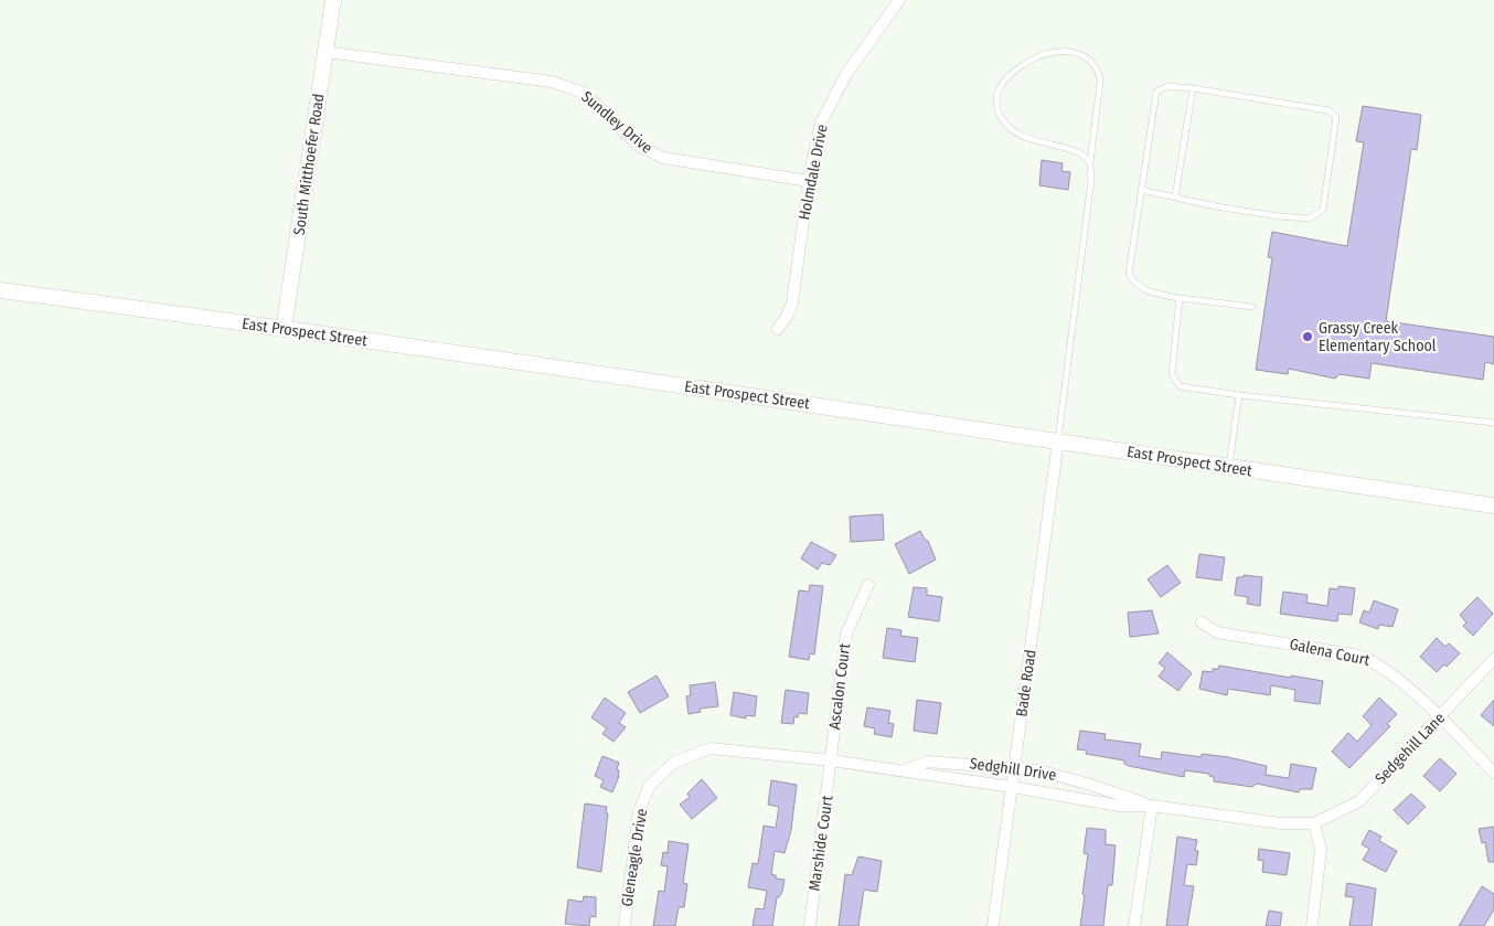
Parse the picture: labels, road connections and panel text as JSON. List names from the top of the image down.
{
  "streets": {
    "street": [
      "Sundley Drive",
      "South Mitthoefer Road",
      "Holmdale Drive",
      "East Prospect Street",
      "Galena Court",
      "Bade Road",
      "Ascalon Court",
      "Sedgehill Lane",
      "Sedghill Drive",
      "Marshide Court",
      "Gleneagle Drive"
    ]
  },
  "crossings": [
    ["Sundley Drive", "South Mitthoefer Road"],
    ["Sundley Drive", "Holmdale Drive"],
    ["South Mitthoefer Road", "East Prospect Street"],
    ["East Prospect Street", "Bade Road"],
    ["Galena Court", "Sedgehill Lane"],
    ["Bade Road", "Sedghill Drive"],
    ["Ascalon Court", "Sedghill Drive"],
    ["Ascalon Court", "Marshide Court"],
    ["Ascalon Court", "Gleneagle Drive"],
    ["Sedgehill Lane", "Sedghill Drive"],
    ["Sedghill Drive", "Marshide Court"],
    ["Sedghill Drive", "Gleneagle Drive"],
    ["Marshide Court", "Gleneagle Drive"]
  ],
  "places": ["Grassy Creek Elementary School"]
}
